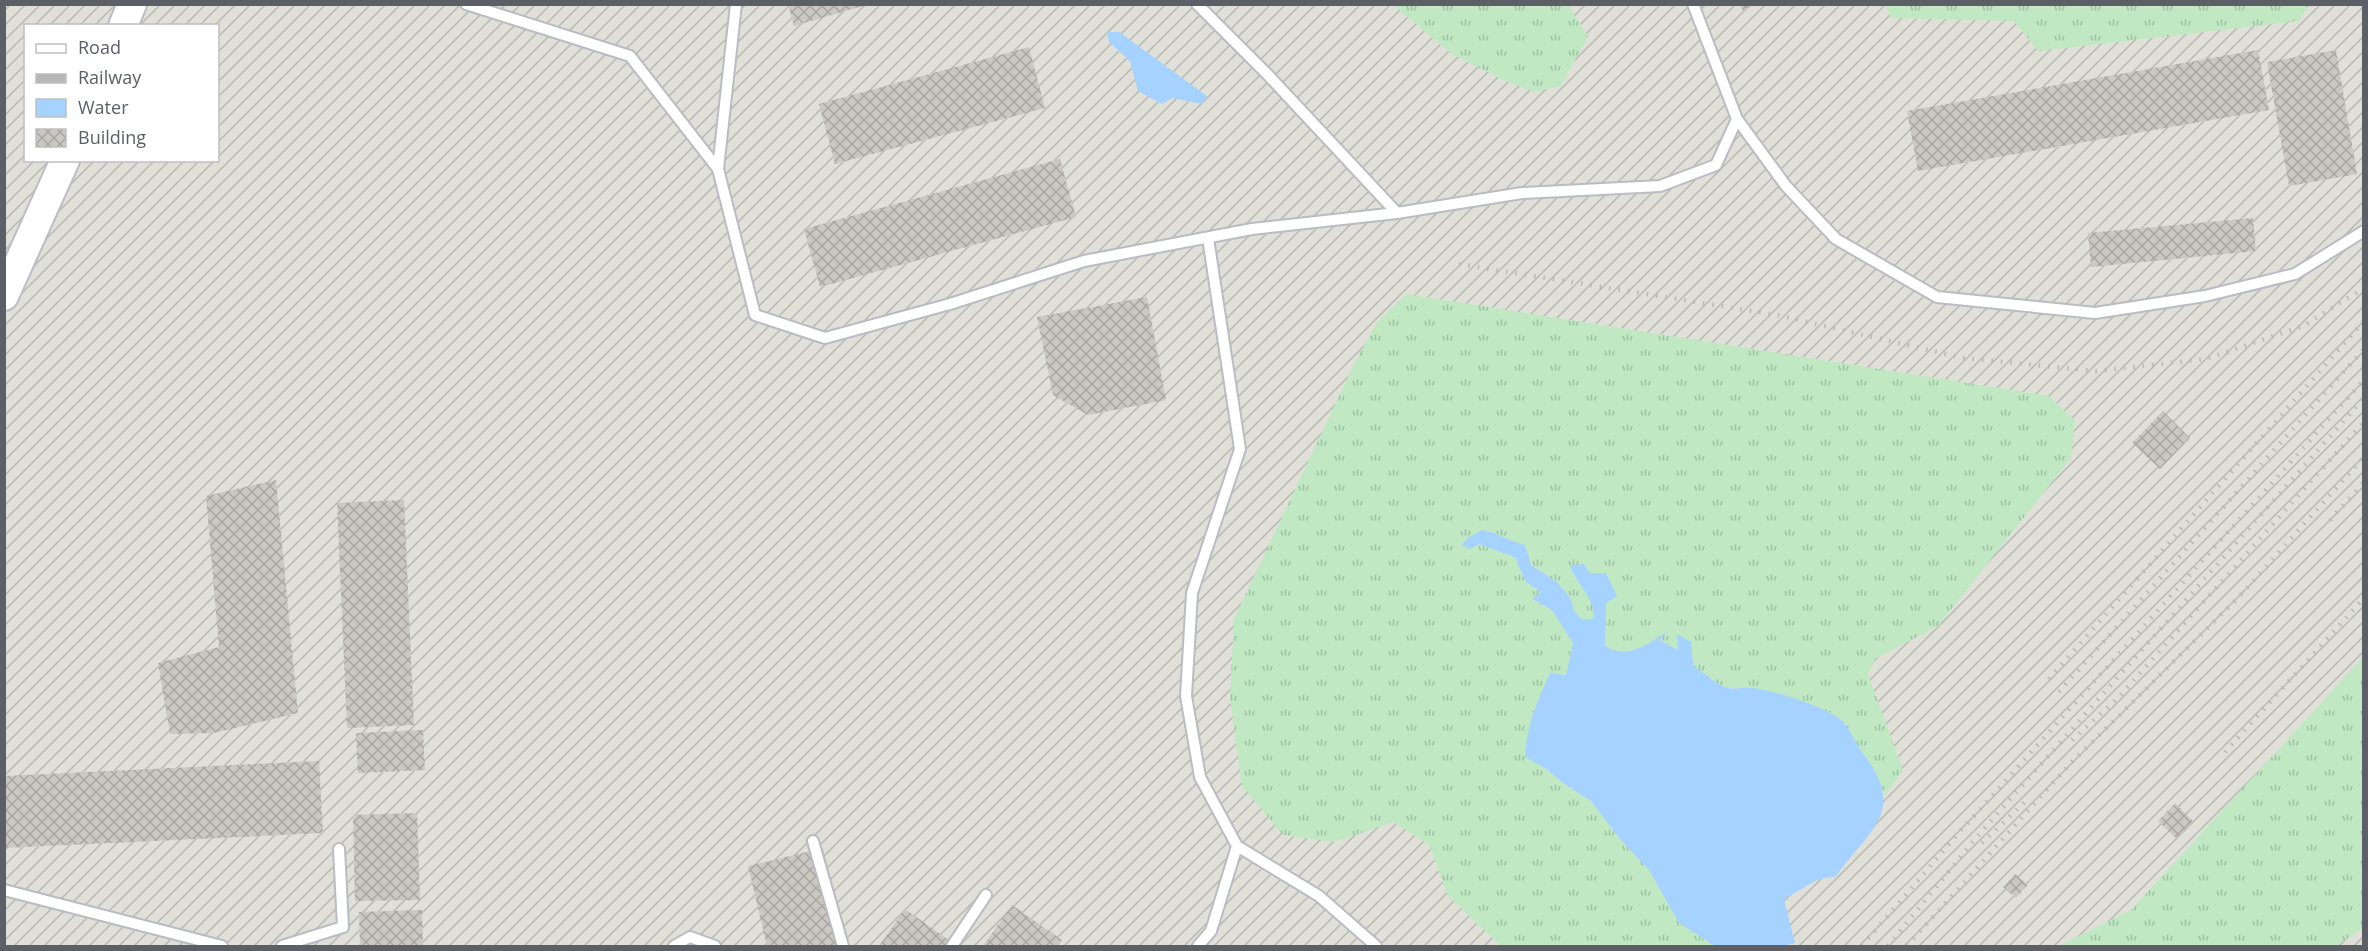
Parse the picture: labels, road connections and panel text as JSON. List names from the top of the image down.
{
  "legend": [
    "Road",
    "Railway",
    "Water",
    "Building"
  ]
}
